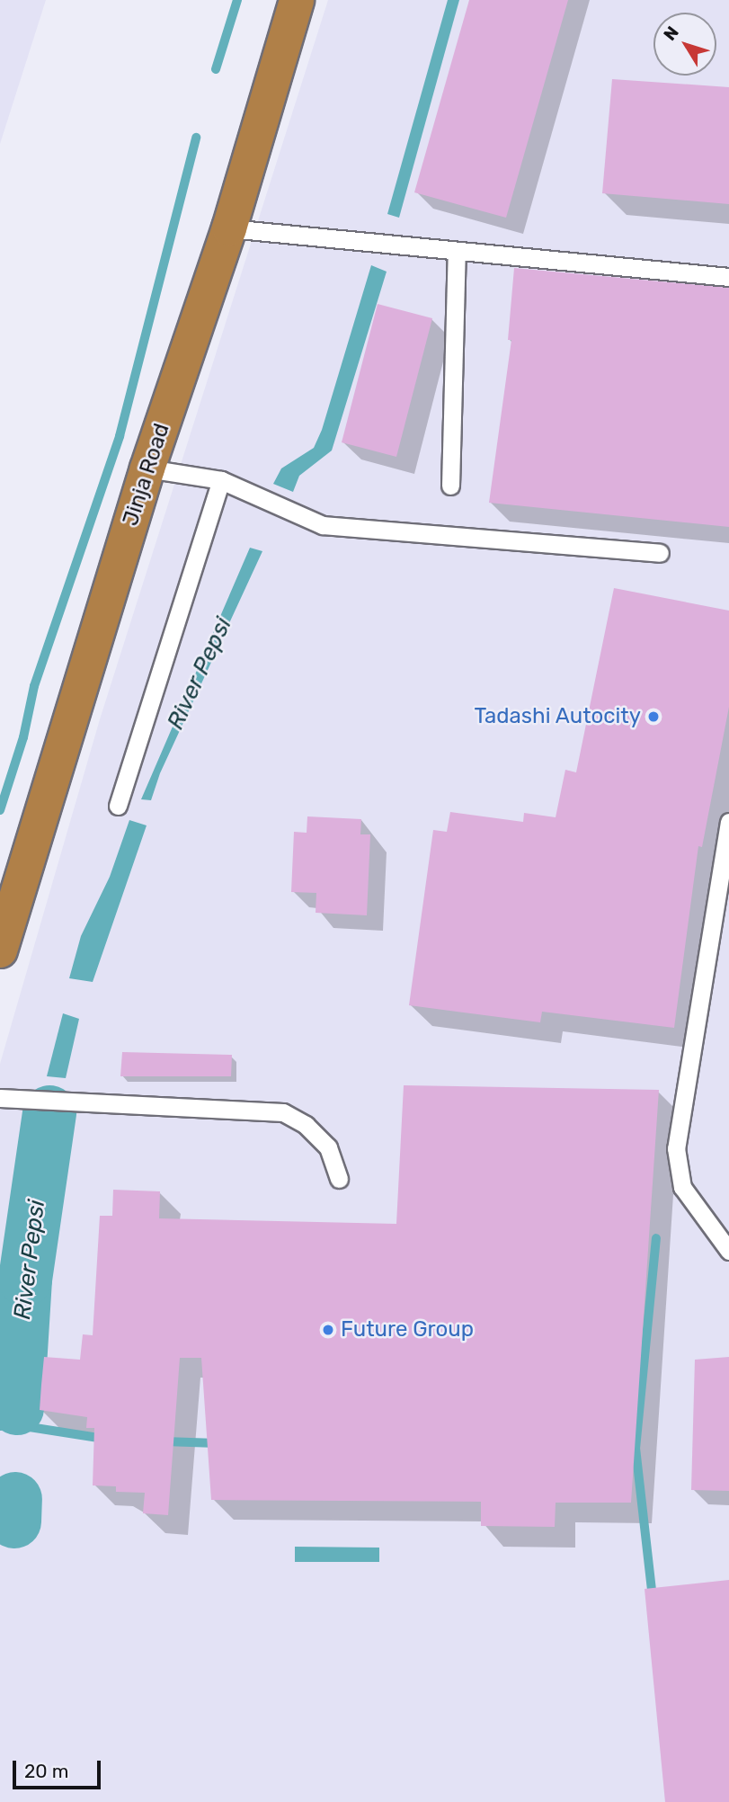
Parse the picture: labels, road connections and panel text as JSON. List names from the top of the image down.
{
  "streets": {
    "highway": ["Jinja Road"]
  },
  "water": ["River Pepsi"],
  "places": ["Tadashi Autocity", "Future Group"],
  "scale_bar": "20 m",
  "north": "top left"
}
